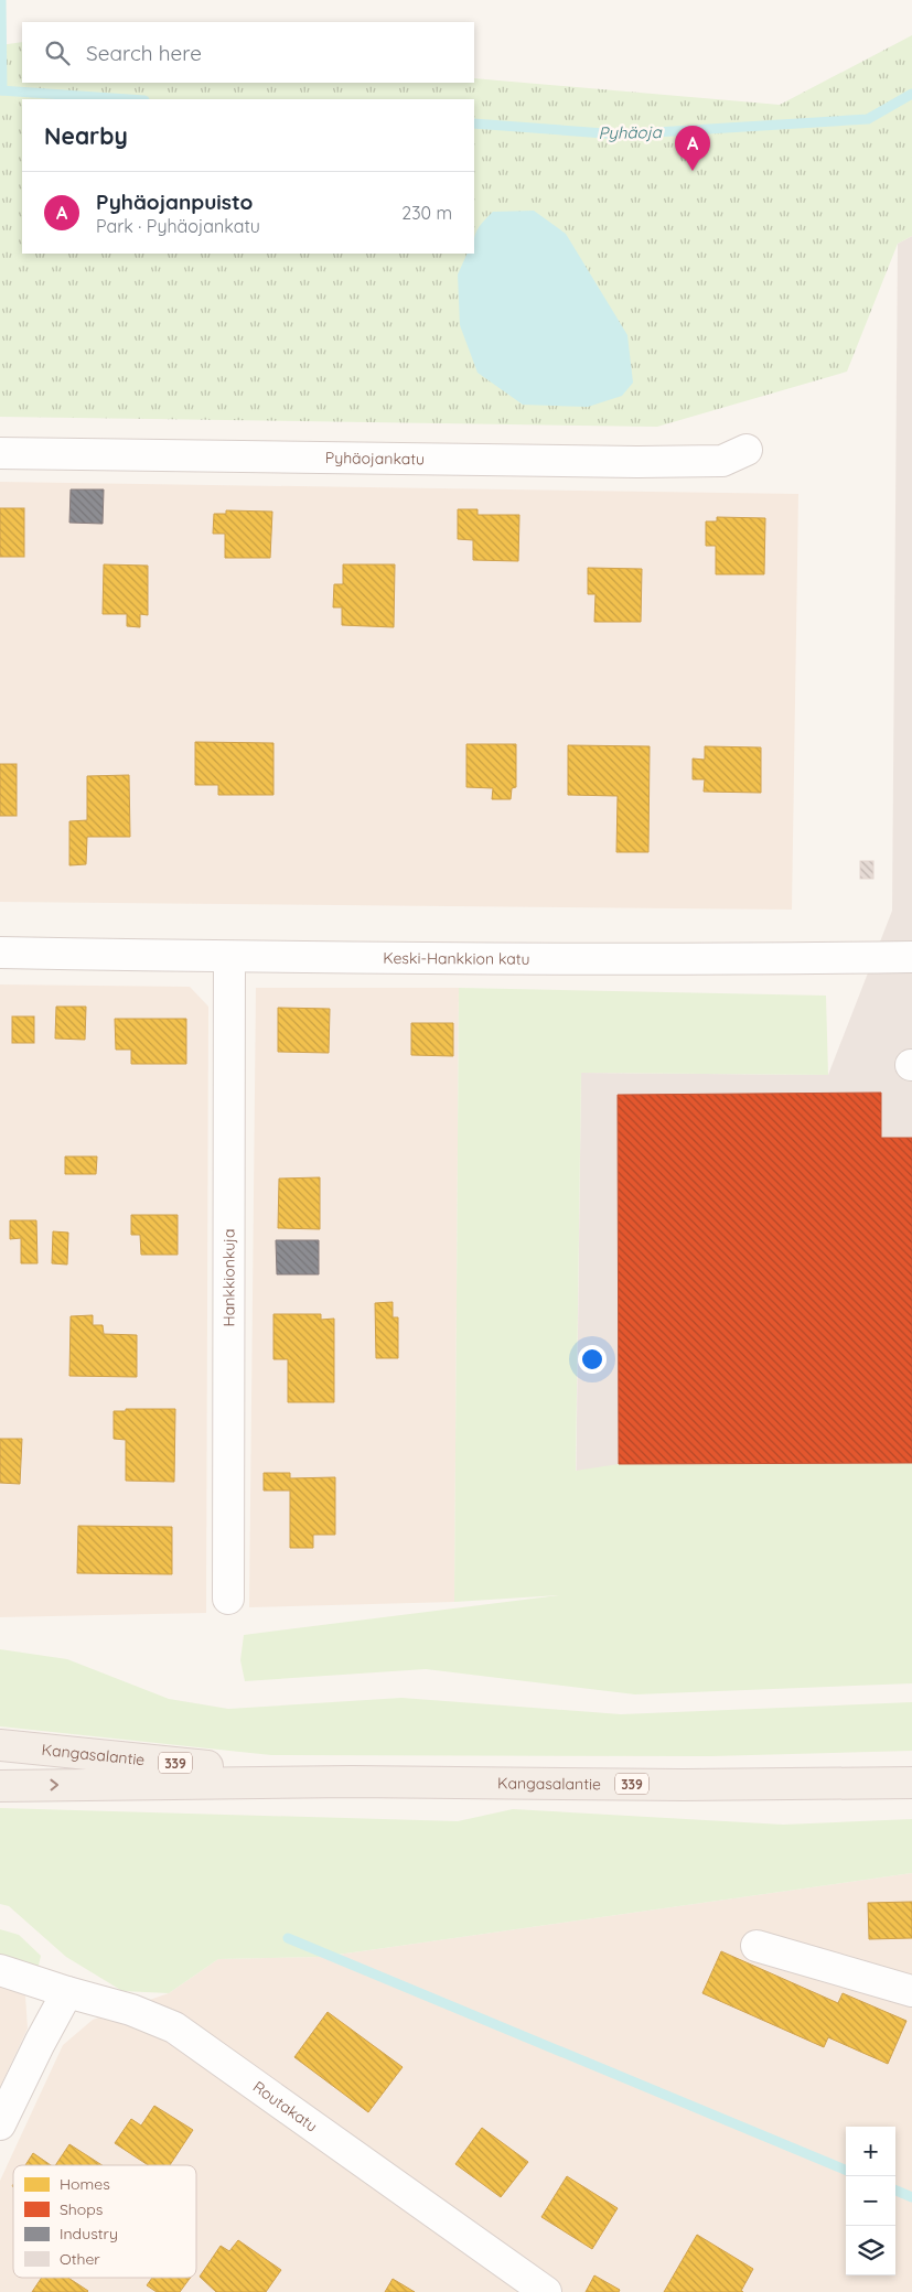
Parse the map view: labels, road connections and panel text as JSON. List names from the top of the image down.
{
  "streets": {
    "main road": ["Kangasalantie", "339"],
    "street": [
      "Pyhäojankatu",
      "Keski-Hankkion katu",
      "Hankkionkuja",
      "Routakatu"
    ]
  },
  "crossings": [
    ["Keski-Hankkion katu", "Hankkionkuja"]
  ],
  "water": ["Pyhäoja"],
  "legend": [
    "Homes",
    "Shops",
    "Industry",
    "Other"
  ],
  "page": {
    "search": "Search here",
    "heading": "Nearby",
    "pins": "A",
    "list": [
      {
        "mark": "A",
        "name": "Pyhäojanpuisto",
        "note": "Park · Pyhäojankatu",
        "value": "230 m"
      }
    ],
    "map_buttons": ["+", "−"]
  }
}
